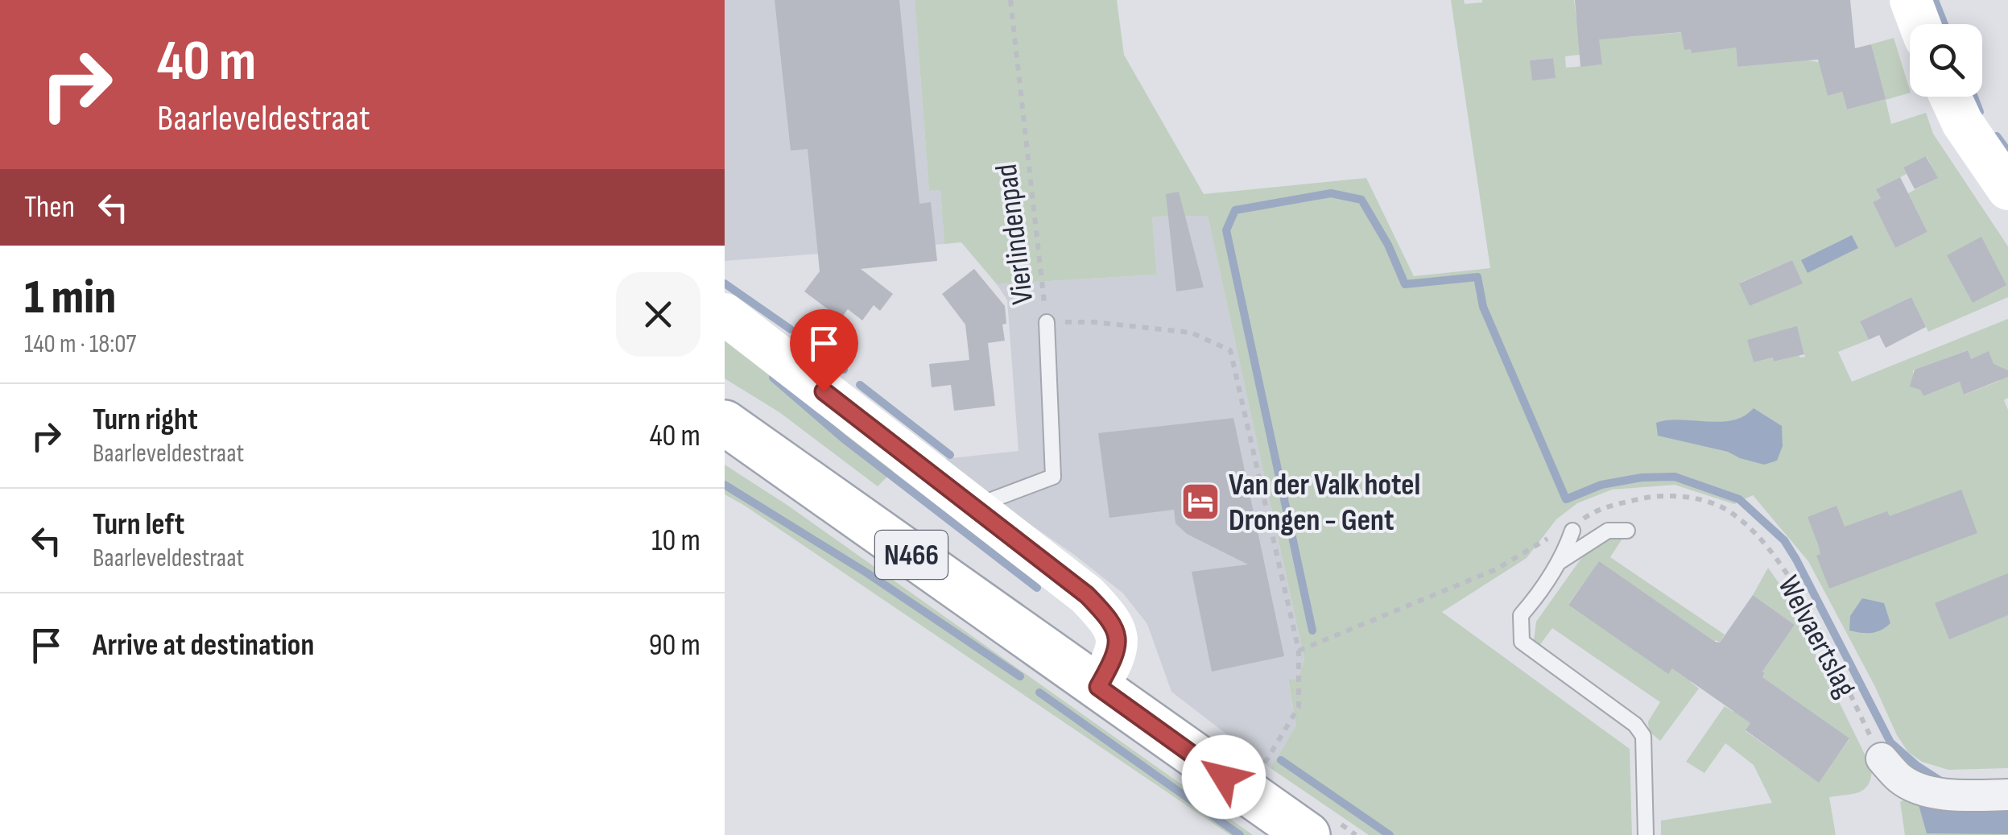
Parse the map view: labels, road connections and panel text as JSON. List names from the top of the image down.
{
  "streets": {
    "main road": ["N466"],
    "path": ["Vierlindenpad", "Welvaertslag"]
  },
  "places": {
    "hotel": ["Van der Valk hotel Drongen - Gent"]
  },
  "page": {
    "turn": ["40 m", "Baarleveldestraat"],
    "then": "Then",
    "heading": ["1 min", "140 m · 18:07"],
    "list": [
      {
        "name": "Turn right",
        "note": "Baarleveldestraat",
        "value": "40 m"
      },
      {
        "name": "Turn left",
        "note": "Baarleveldestraat",
        "value": "10 m"
      },
      {
        "name": "Arrive at destination",
        "value": "90 m"
      }
    ]
  }
}
